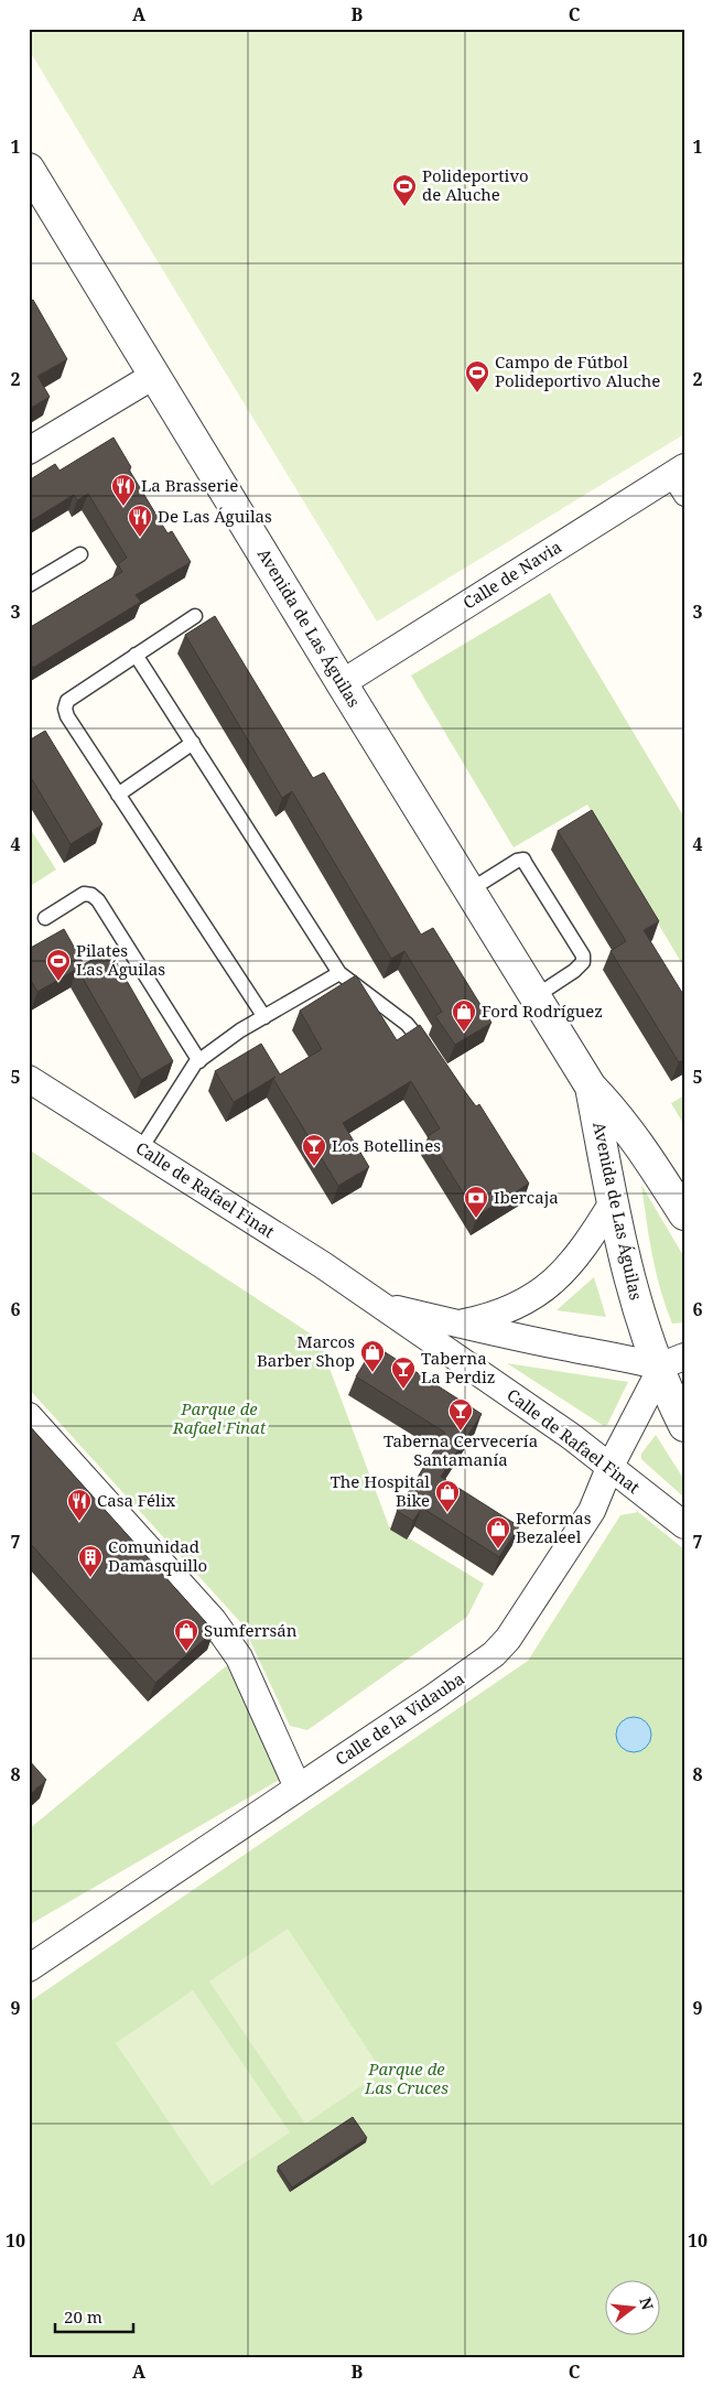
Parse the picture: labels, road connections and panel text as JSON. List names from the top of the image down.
{
  "streets": {
    "street": [
      "Calle de Navia",
      "Avenida de Las Águilas",
      "Calle de Rafael Finat",
      "Calle de la Vidauba"
    ]
  },
  "crossings": [
    ["Calle de Navia", "Avenida de Las Águilas"],
    ["Avenida de Las Águilas", "Calle de Rafael Finat"],
    ["Avenida de Las Águilas", "Calle de la Vidauba"],
    ["Calle de Rafael Finat", "Calle de la Vidauba"]
  ],
  "parks": ["Parque de Rafael Finat", "Parque de Las Cruces"],
  "places": {
    "sports": ["Polideportivo de Aluche", "Campo de Fútbol Polideportivo Aluche", "Pilates Las Águilas"],
    "restaurant": ["La Brasserie", "De Las Águilas", "Casa Félix"],
    "shop": [
      "Ford Rodríguez",
      "Marcos Barber Shop",
      "The Hospital Bike",
      "Reformas Bezaleel",
      "Sumferrsán"
    ],
    "bar": ["Los Botellines", "Taberna La Perdiz", "Taberna Cervecería Santamanía"],
    "bank": ["Ibercaja"],
    "building": ["Comunidad Damasquillo"]
  },
  "scale_bar": "20 m",
  "north": "right",
  "grid": {
    "columns": ["A", "B", "C"],
    "rows": [
      "1",
      "2",
      "3",
      "4",
      "5",
      "6",
      "7",
      "8",
      "9",
      "10"
    ]
  }
}
